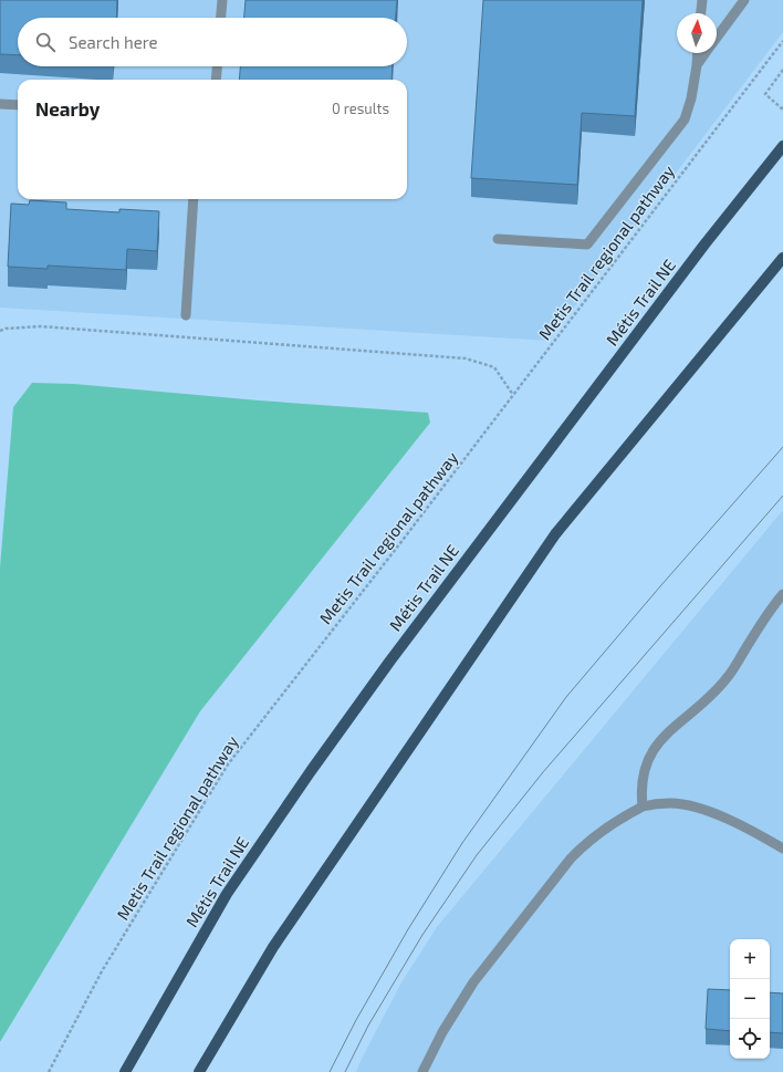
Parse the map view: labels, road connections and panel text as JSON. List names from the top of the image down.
{
  "streets": {
    "main road": ["Métis Trail NE"],
    "path": ["Metis Trail regional pathway"]
  },
  "north": "top",
  "page": {
    "search": "Search here",
    "heading": ["Nearby", "0 results"],
    "map_buttons": ["+", "−"]
  }
}
